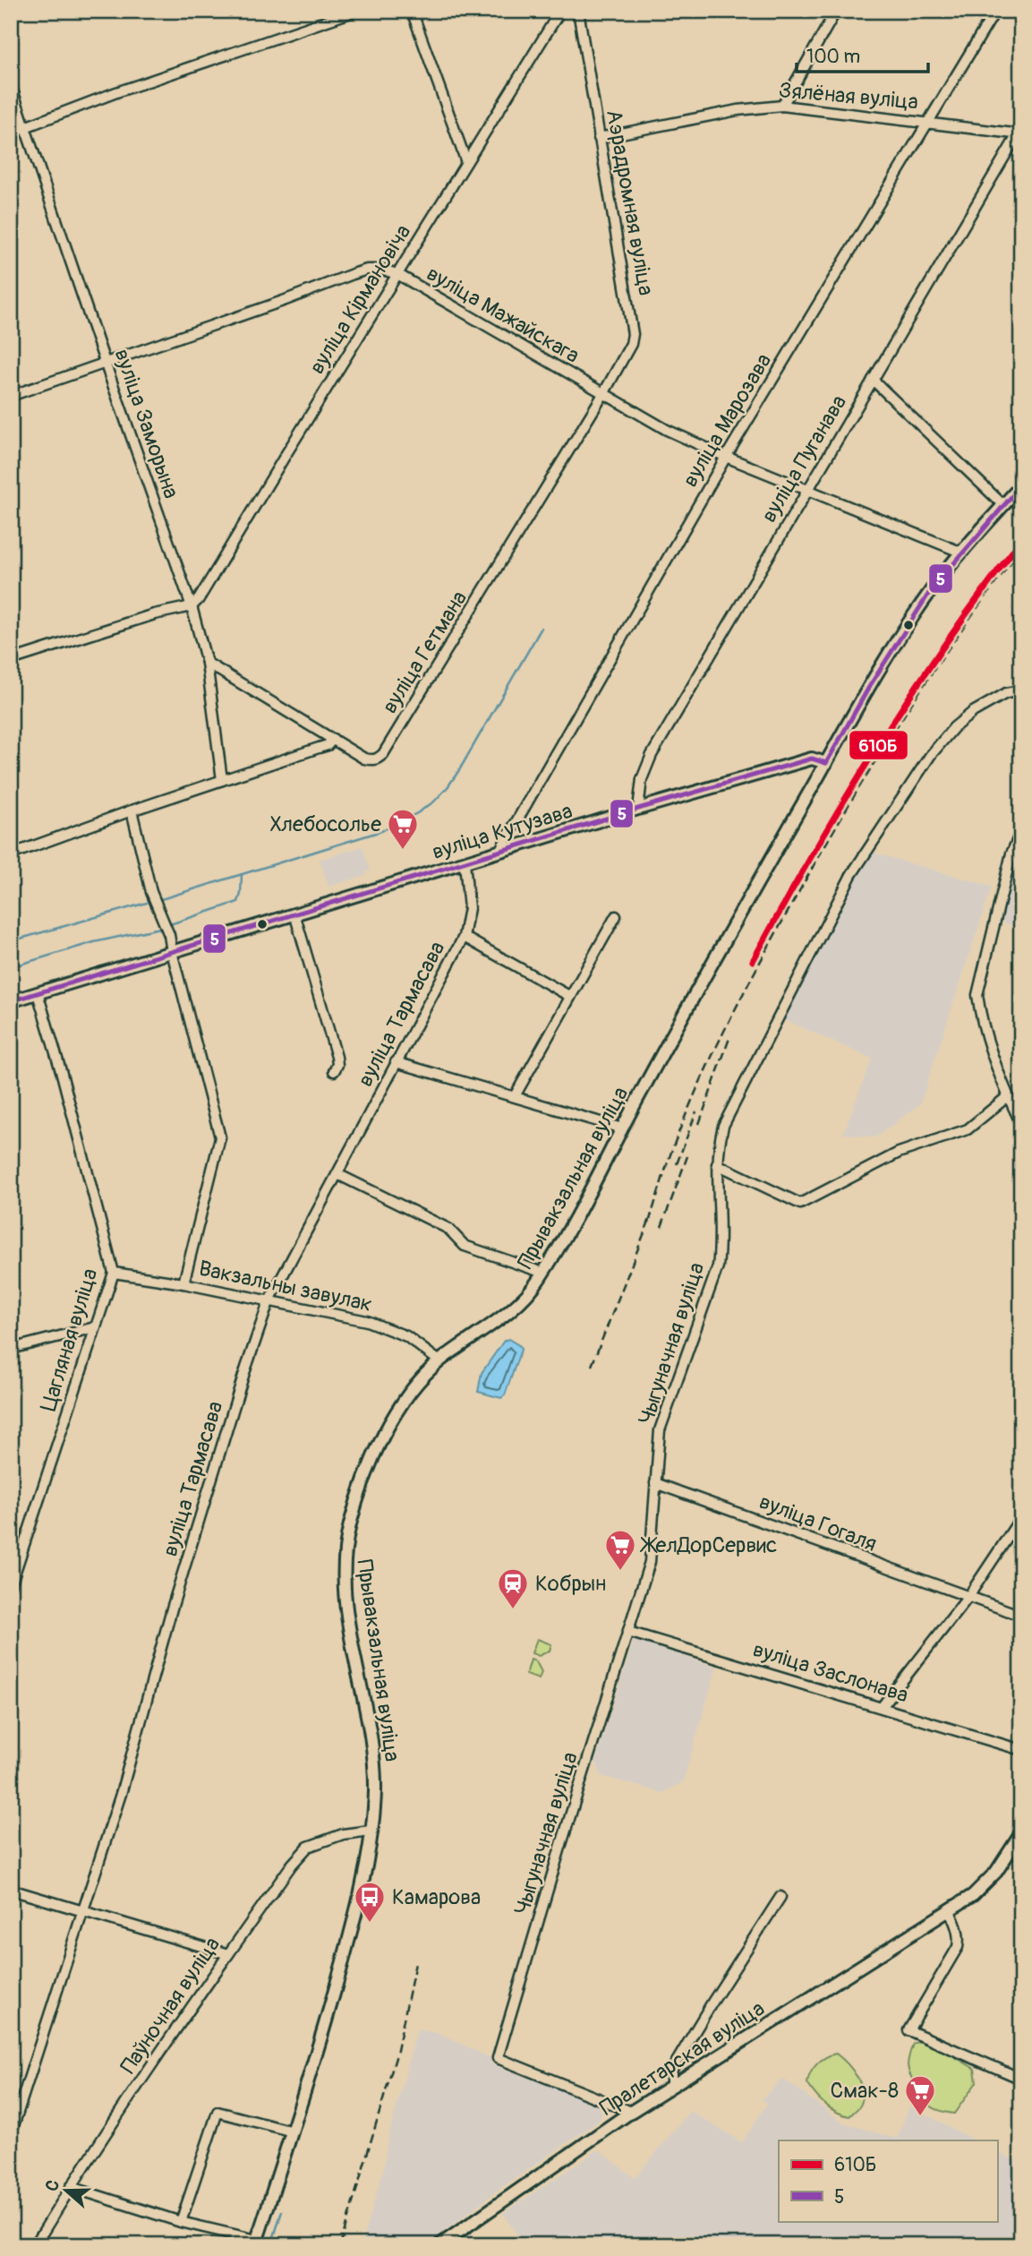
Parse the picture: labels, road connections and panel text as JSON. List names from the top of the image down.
{
  "streets": {
    "main road": ["вуліца Кутузава", "Прывакзальная вуліца", "Пралетарская вуліца"],
    "street": [
      "Зялёная вуліца",
      "Аэрадромная вуліца",
      "вуліца Кірмановіча",
      "вуліца Мажайскага",
      "вуліца Марозава",
      "вуліца Заморына",
      "вуліца Пуганава",
      "вуліца Гетмана",
      "вуліца Тармасава",
      "Вакзальны завулак",
      "Цагляная вуліца",
      "Чыгуначная вуліца",
      "вуліца Гогаля",
      "вуліца Заслонава",
      "Паўночная вуліца"
    ]
  },
  "crossings": [
    ["Зялёная вуліца", "Аэрадромная вуліца"],
    ["Зялёная вуліца", "вуліца Марозава"],
    ["Зялёная вуліца", "вуліца Пуганава"],
    ["Аэрадромная вуліца", "вуліца Мажайскага"],
    ["Аэрадромная вуліца", "вуліца Гетмана"],
    ["вуліца Кірмановіча", "вуліца Мажайскага"],
    ["вуліца Кірмановіча", "вуліца Заморына"],
    ["вуліца Мажайскага", "вуліца Марозава"],
    ["вуліца Мажайскага", "вуліца Заморына"],
    ["вуліца Мажайскага", "вуліца Пуганава"],
    ["вуліца Мажайскага", "вуліца Гетмана"],
    ["вуліца Мажайскага", "Прывакзальная вуліца"],
    ["вуліца Марозава", "вуліца Кутузава"],
    ["вуліца Заморына", "вуліца Гетмана"],
    ["вуліца Пуганава", "вуліца Кутузава"],
    ["вуліца Кутузава", "вуліца Тармасава"],
    ["вуліца Кутузава", "Прывакзальная вуліца"],
    ["вуліца Кутузава", "Цагляная вуліца"],
    ["вуліца Тармасава", "Вакзальны завулак"],
    ["Прывакзальная вуліца", "Вакзальны завулак"],
    ["Прывакзальная вуліца", "Паўночная вуліца"],
    ["Вакзальны завулак", "Цагляная вуліца"],
    ["Чыгуначная вуліца", "вуліца Гогаля"],
    ["Чыгуначная вуліца", "вуліца Заслонава"],
    ["Чыгуначная вуліца", "Пралетарская вуліца"]
  ],
  "places": {
    "supermarket": ["Хлебосолье", "ЖелДорСервис", "Смак-8"],
    "station": ["Кобрын"],
    "bus stop": ["Камарова"]
  },
  "lines": ["transit line 5", "transit line 610Б"],
  "legend": ["610Б", "5"],
  "scale_bar": "100 m",
  "north": "left"
}
